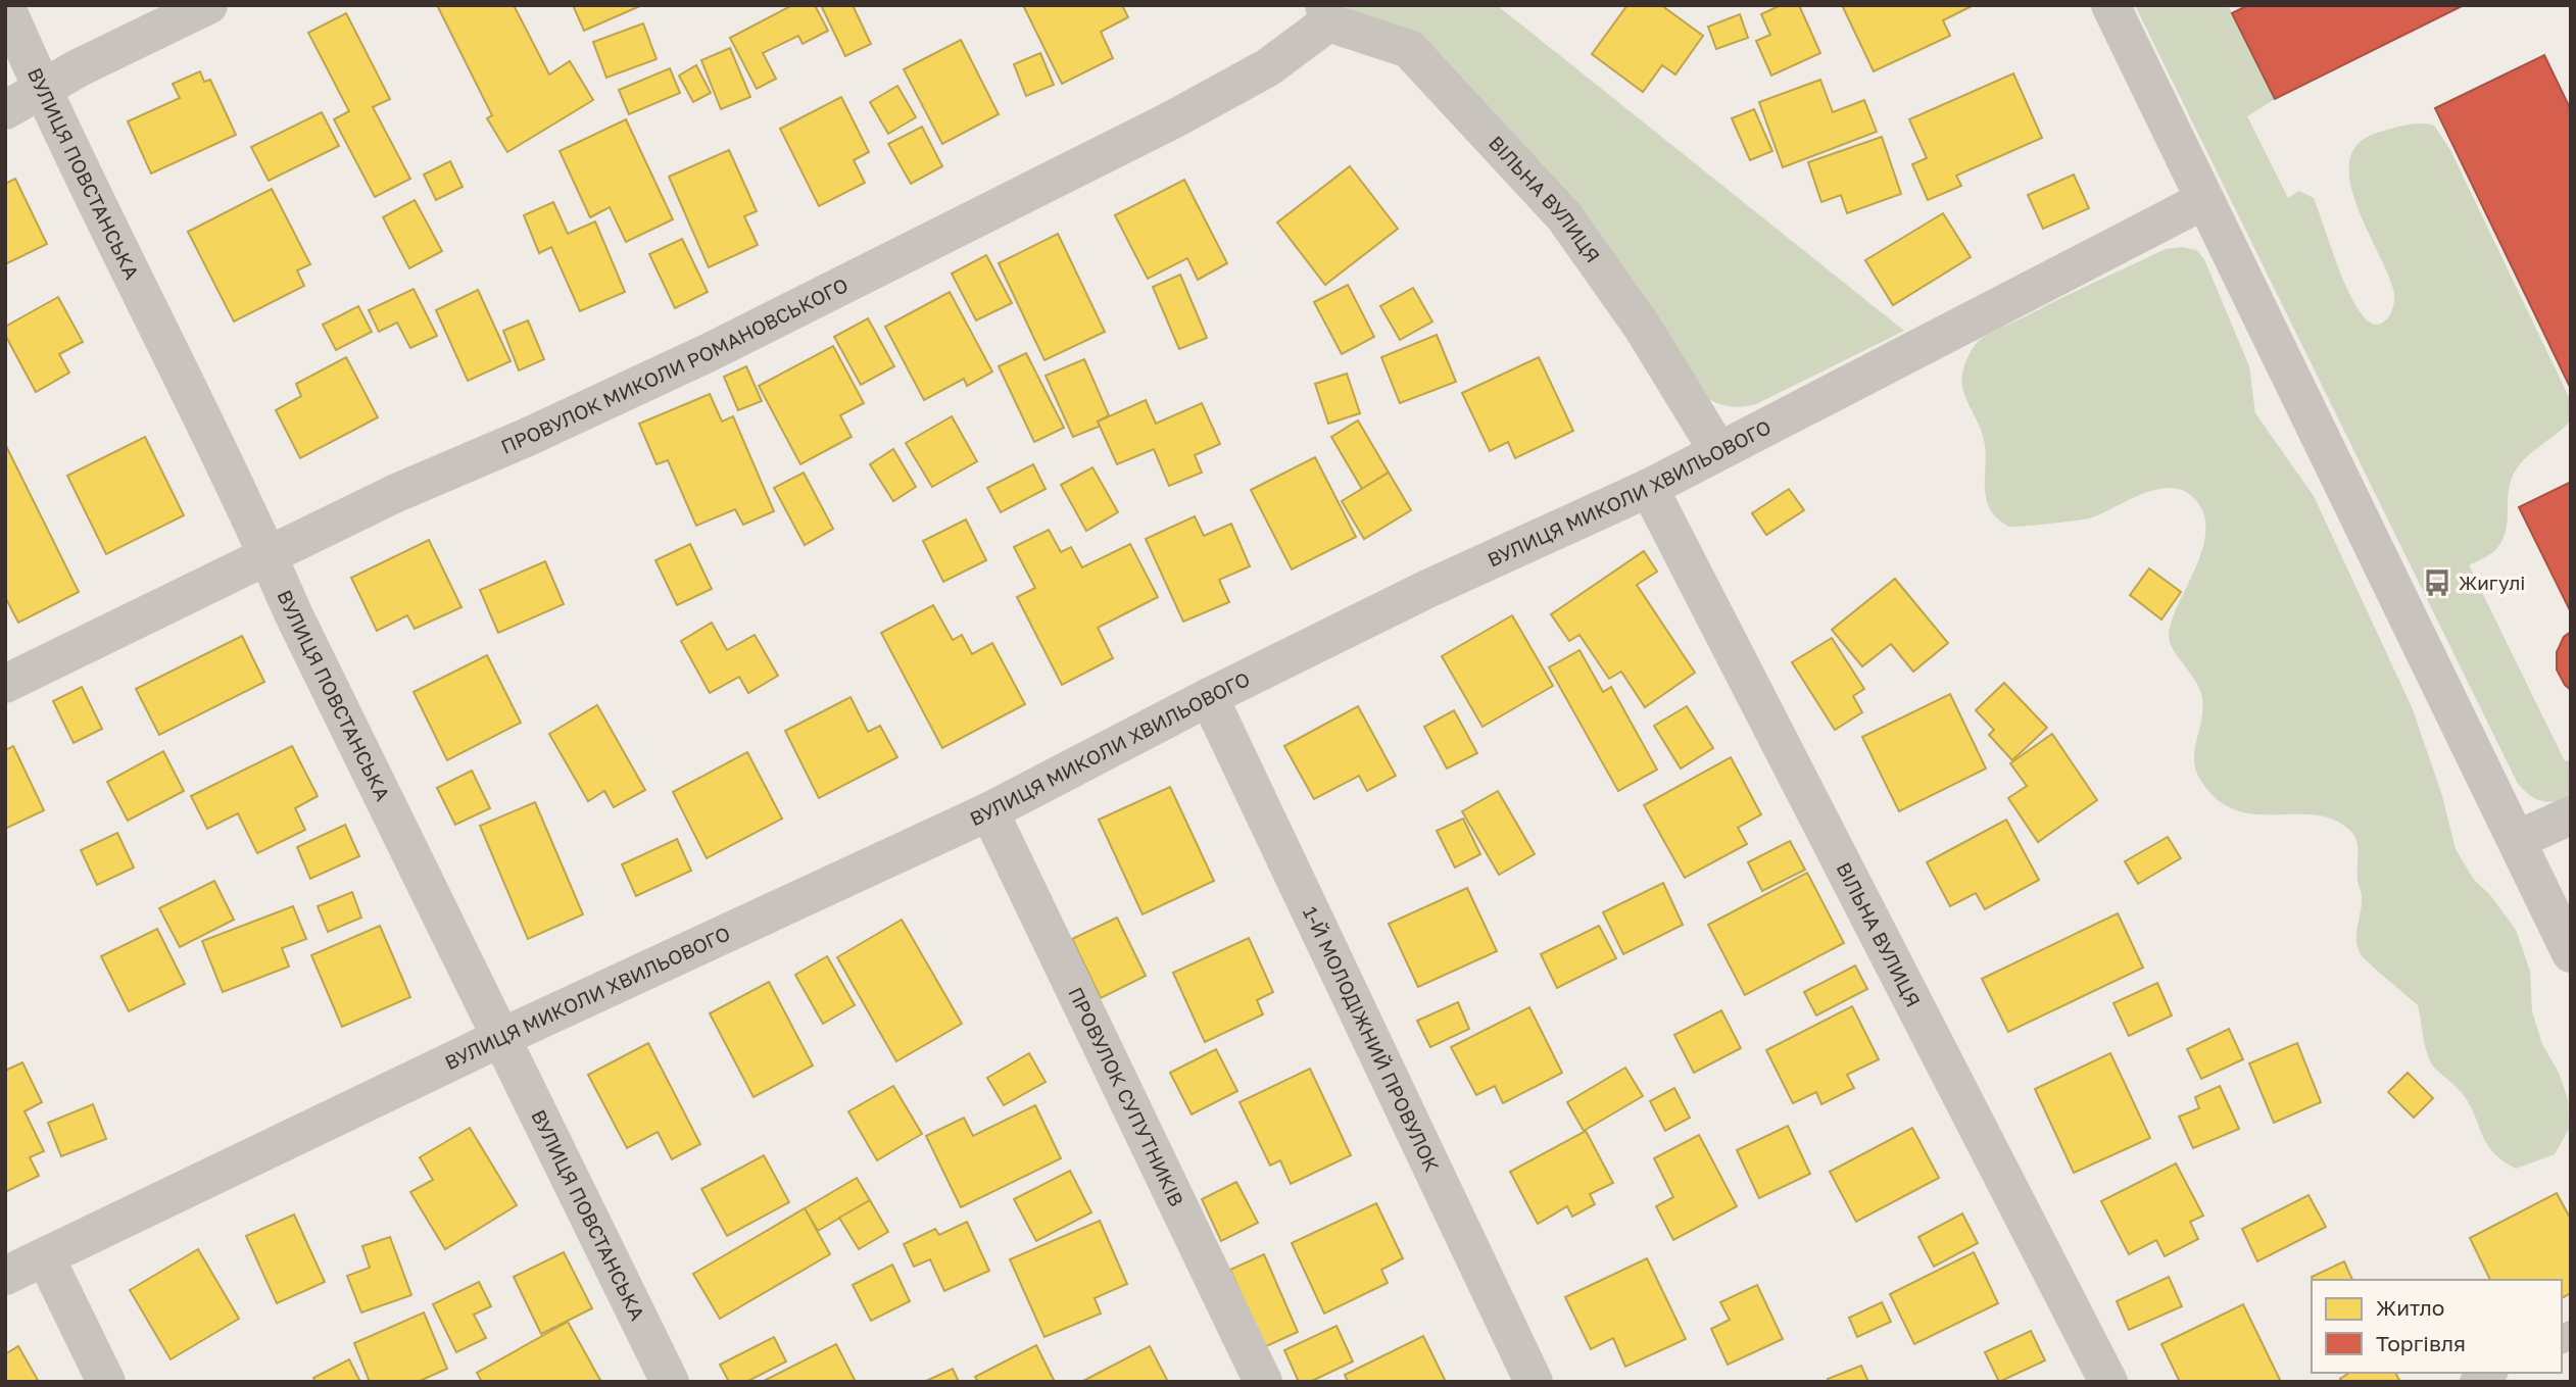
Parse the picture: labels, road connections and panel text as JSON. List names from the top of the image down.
{
  "streets": {
    "street": [
      "ВУЛИЦЯ ПОВСТАНСЬКА",
      "ВІЛЬНА ВУЛИЦЯ",
      "ПРОВУЛОК МИКОЛИ РОМАНОВСЬКОГО",
      "ВУЛИЦЯ МИКОЛИ ХВИЛЬОВОГО",
      "1-Й МОЛОДІЖНИЙ ПРОВУЛОК",
      "ПРОВУЛОК СУПУТНИКІВ"
    ]
  },
  "crossings": [
    ["ВУЛИЦЯ ПОВСТАНСЬКА", "ПРОВУЛОК МИКОЛИ РОМАНОВСЬКОГО"],
    ["ВУЛИЦЯ ПОВСТАНСЬКА", "ВУЛИЦЯ МИКОЛИ ХВИЛЬОВОГО"],
    ["ВІЛЬНА ВУЛИЦЯ", "ПРОВУЛОК МИКОЛИ РОМАНОВСЬКОГО"],
    ["ВІЛЬНА ВУЛИЦЯ", "ВУЛИЦЯ МИКОЛИ ХВИЛЬОВОГО"],
    ["ВУЛИЦЯ МИКОЛИ ХВИЛЬОВОГО", "1-Й МОЛОДІЖНИЙ ПРОВУЛОК"],
    ["ВУЛИЦЯ МИКОЛИ ХВИЛЬОВОГО", "ПРОВУЛОК СУПУТНИКІВ"]
  ],
  "places": {
    "bus stop": ["Жигулі"]
  },
  "legend": ["Житло", "Торгівля"]
}
